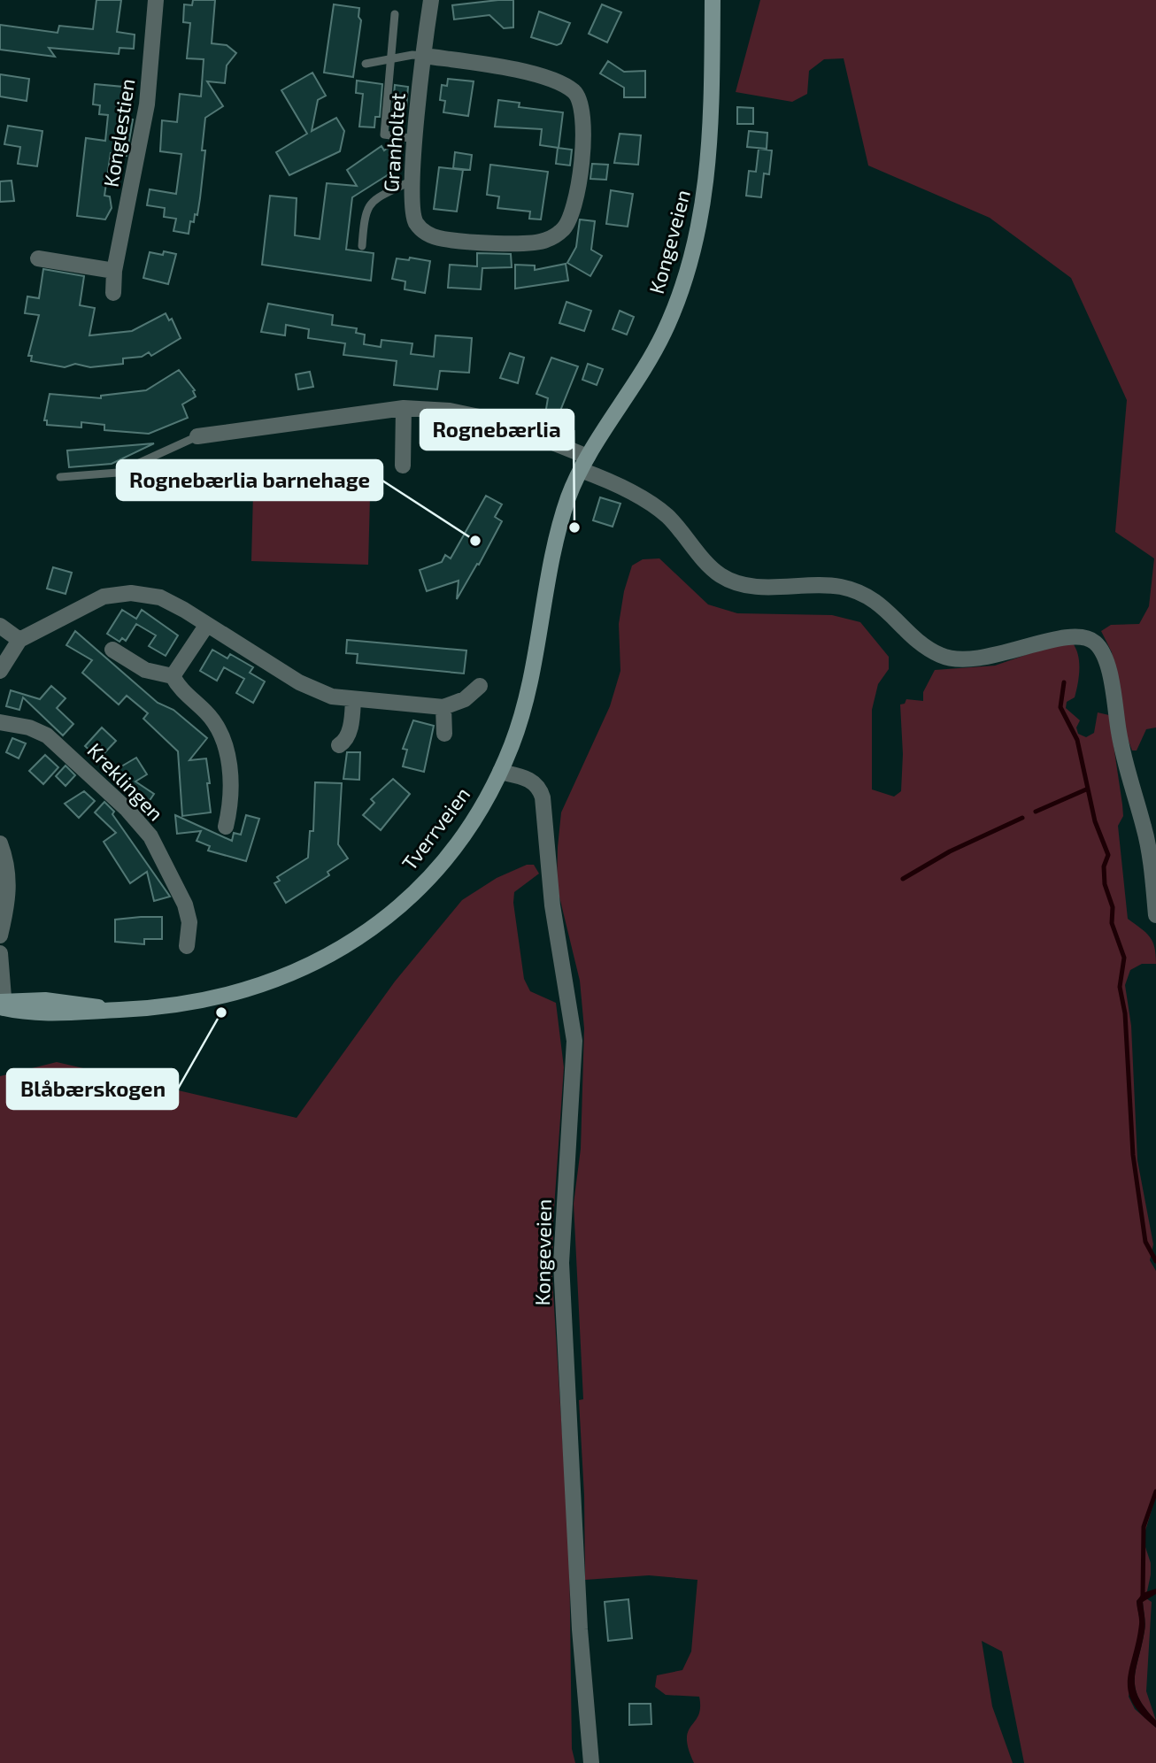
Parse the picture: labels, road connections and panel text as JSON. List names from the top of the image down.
{
  "streets": {
    "main road": ["Kongeveien", "Tverrveien"],
    "street": ["Konglestien", "Granholtet", "Kreklingen"]
  },
  "crossings": [
    ["Kongeveien", "Tverrveien"]
  ],
  "places": ["Rognebærlia", "Rognebærlia barnehage", "Blåbærskogen"]
}
